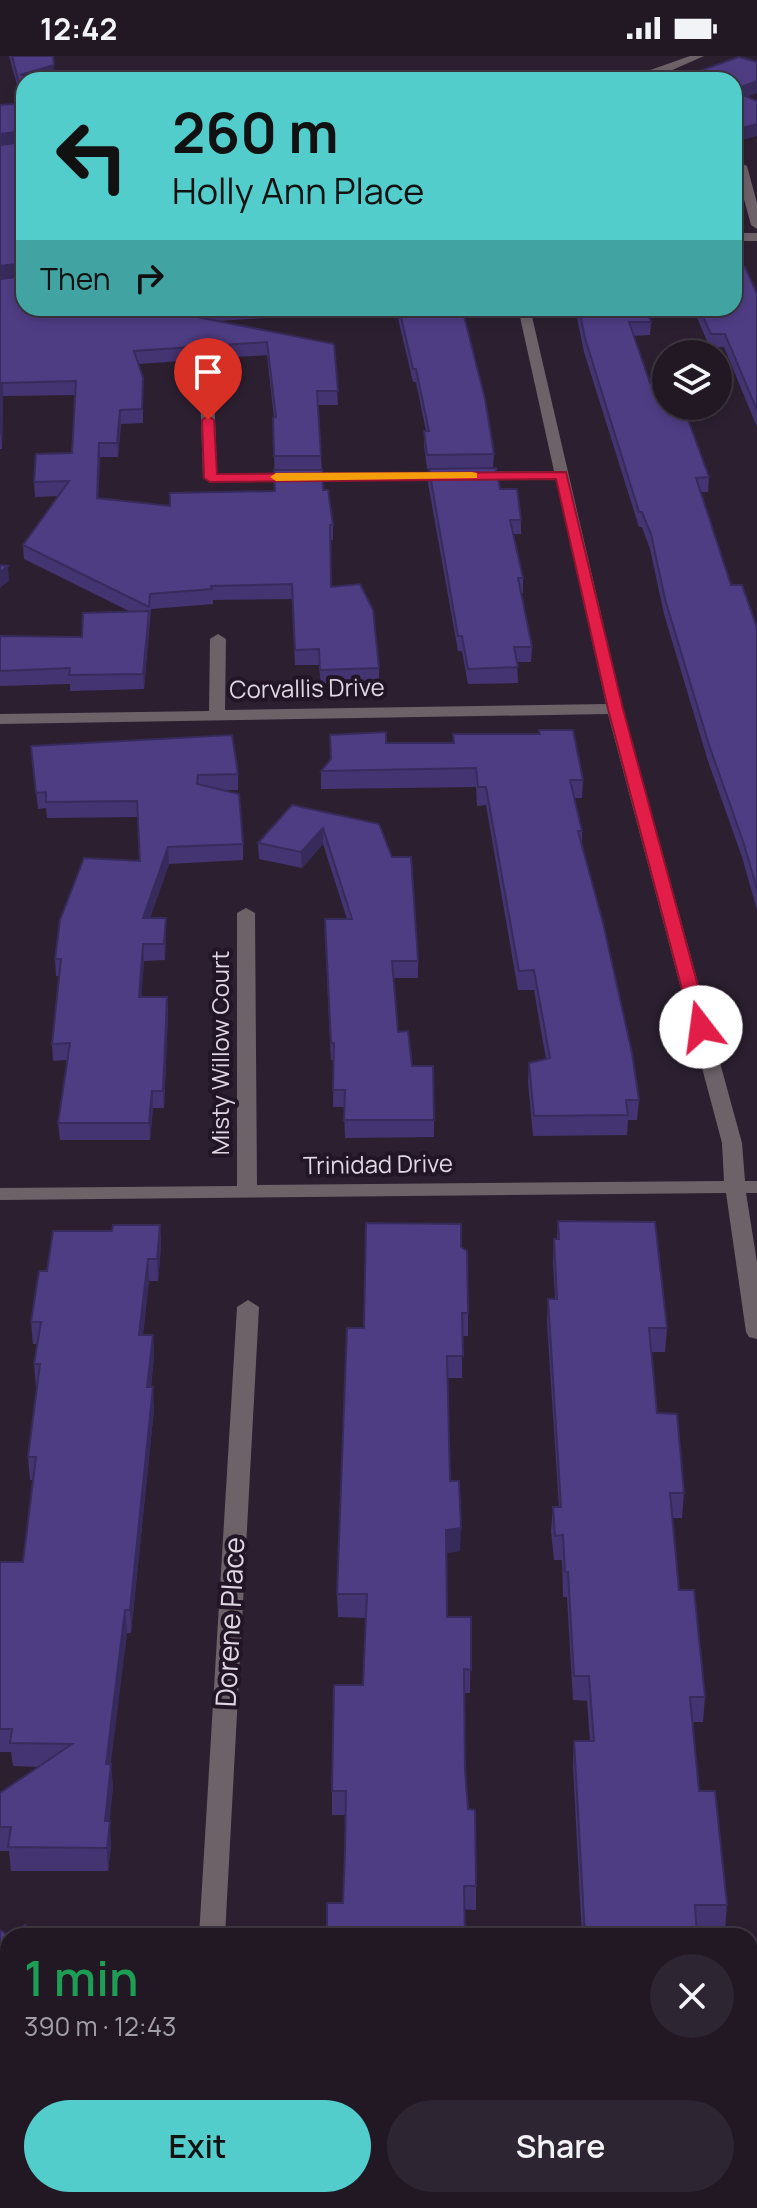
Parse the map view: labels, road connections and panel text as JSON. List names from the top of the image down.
{
  "streets": {
    "street": [
      "Corvallis Drive",
      "Misty Willow Court",
      "Trinidad Drive",
      "Dorene Place"
    ]
  },
  "crossings": [
    ["Misty Willow Court", "Trinidad Drive"]
  ],
  "page": {
    "status": "12:42",
    "turn": ["260 m", "Holly Ann Place"],
    "then": "Then",
    "heading": ["1 min", "390 m · 12:43"],
    "buttons": ["Exit", "Share"]
  }
}
